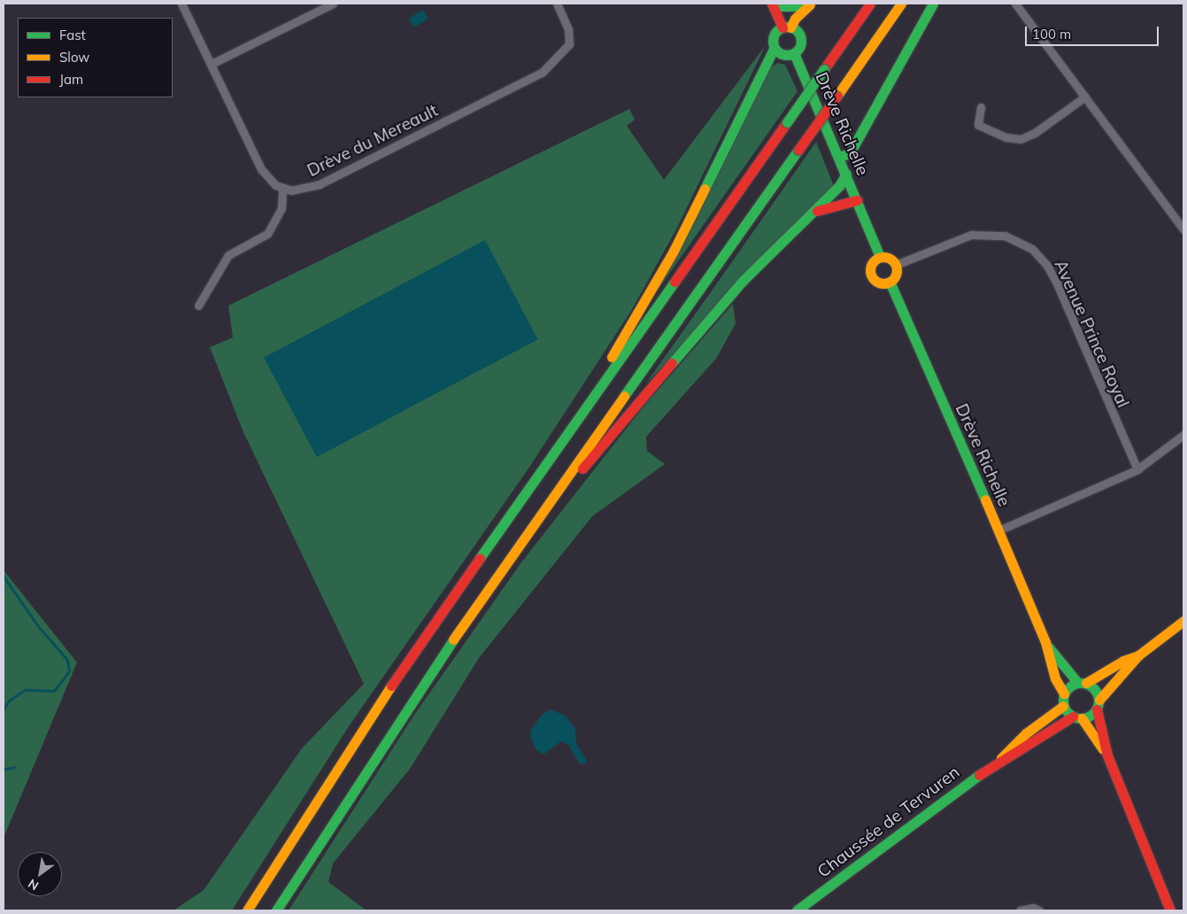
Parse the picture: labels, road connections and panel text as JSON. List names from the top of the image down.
{
  "streets": {
    "main road": ["Drève Richelle", "Chaussée de Tervuren"],
    "street": ["Drève du Mereault", "Avenue Prince Royal"]
  },
  "crossings": [
    ["Drève Richelle", "Avenue Prince Royal"],
    ["Drève Richelle", "Chaussée de Tervuren"]
  ],
  "legend": ["Fast", "Slow", "Jam"],
  "scale_bar": "100 m",
  "north": "bottom left"
}
